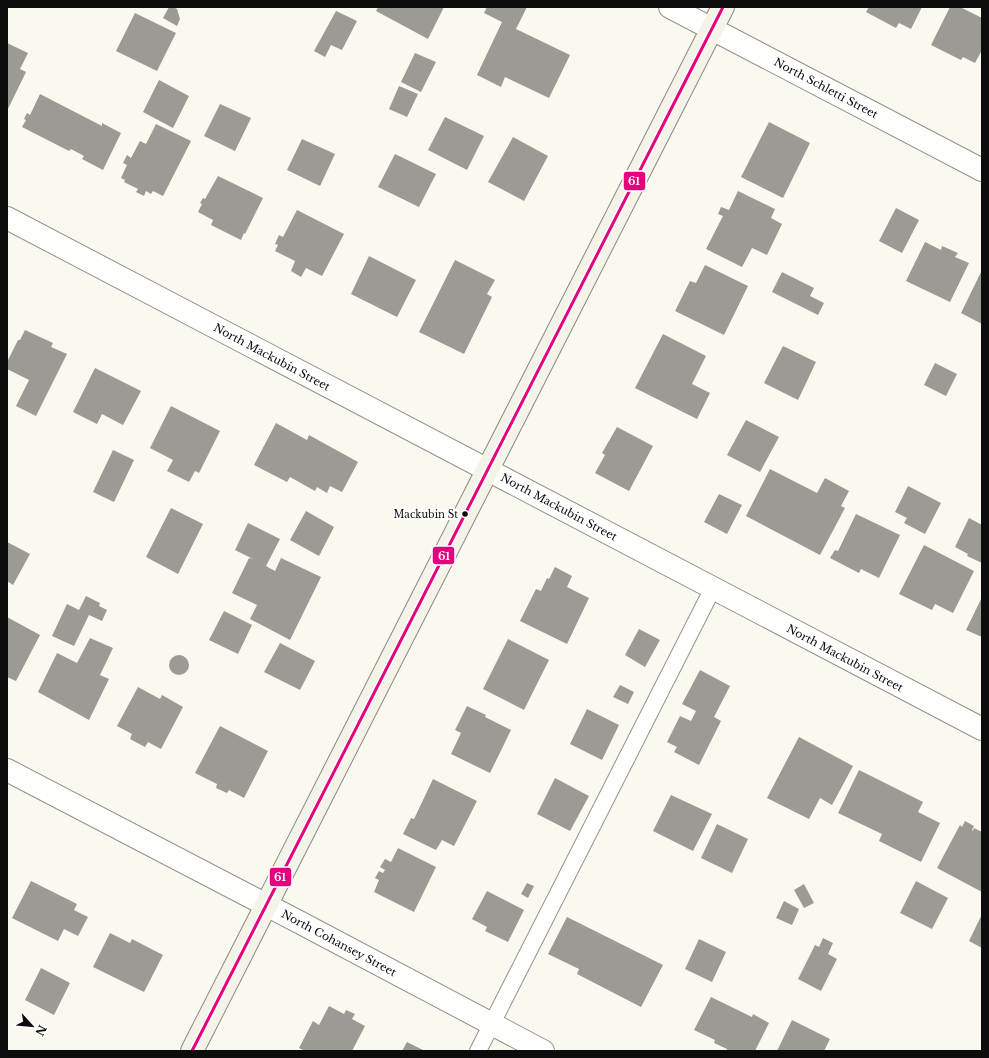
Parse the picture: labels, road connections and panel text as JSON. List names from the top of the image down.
{
  "streets": {
    "street": ["North Schletti Street", "North Mackubin Street", "North Cohansey Street"]
  },
  "places": ["Mackubin St"],
  "lines": ["transit line 61"],
  "north": "bottom right"
}
